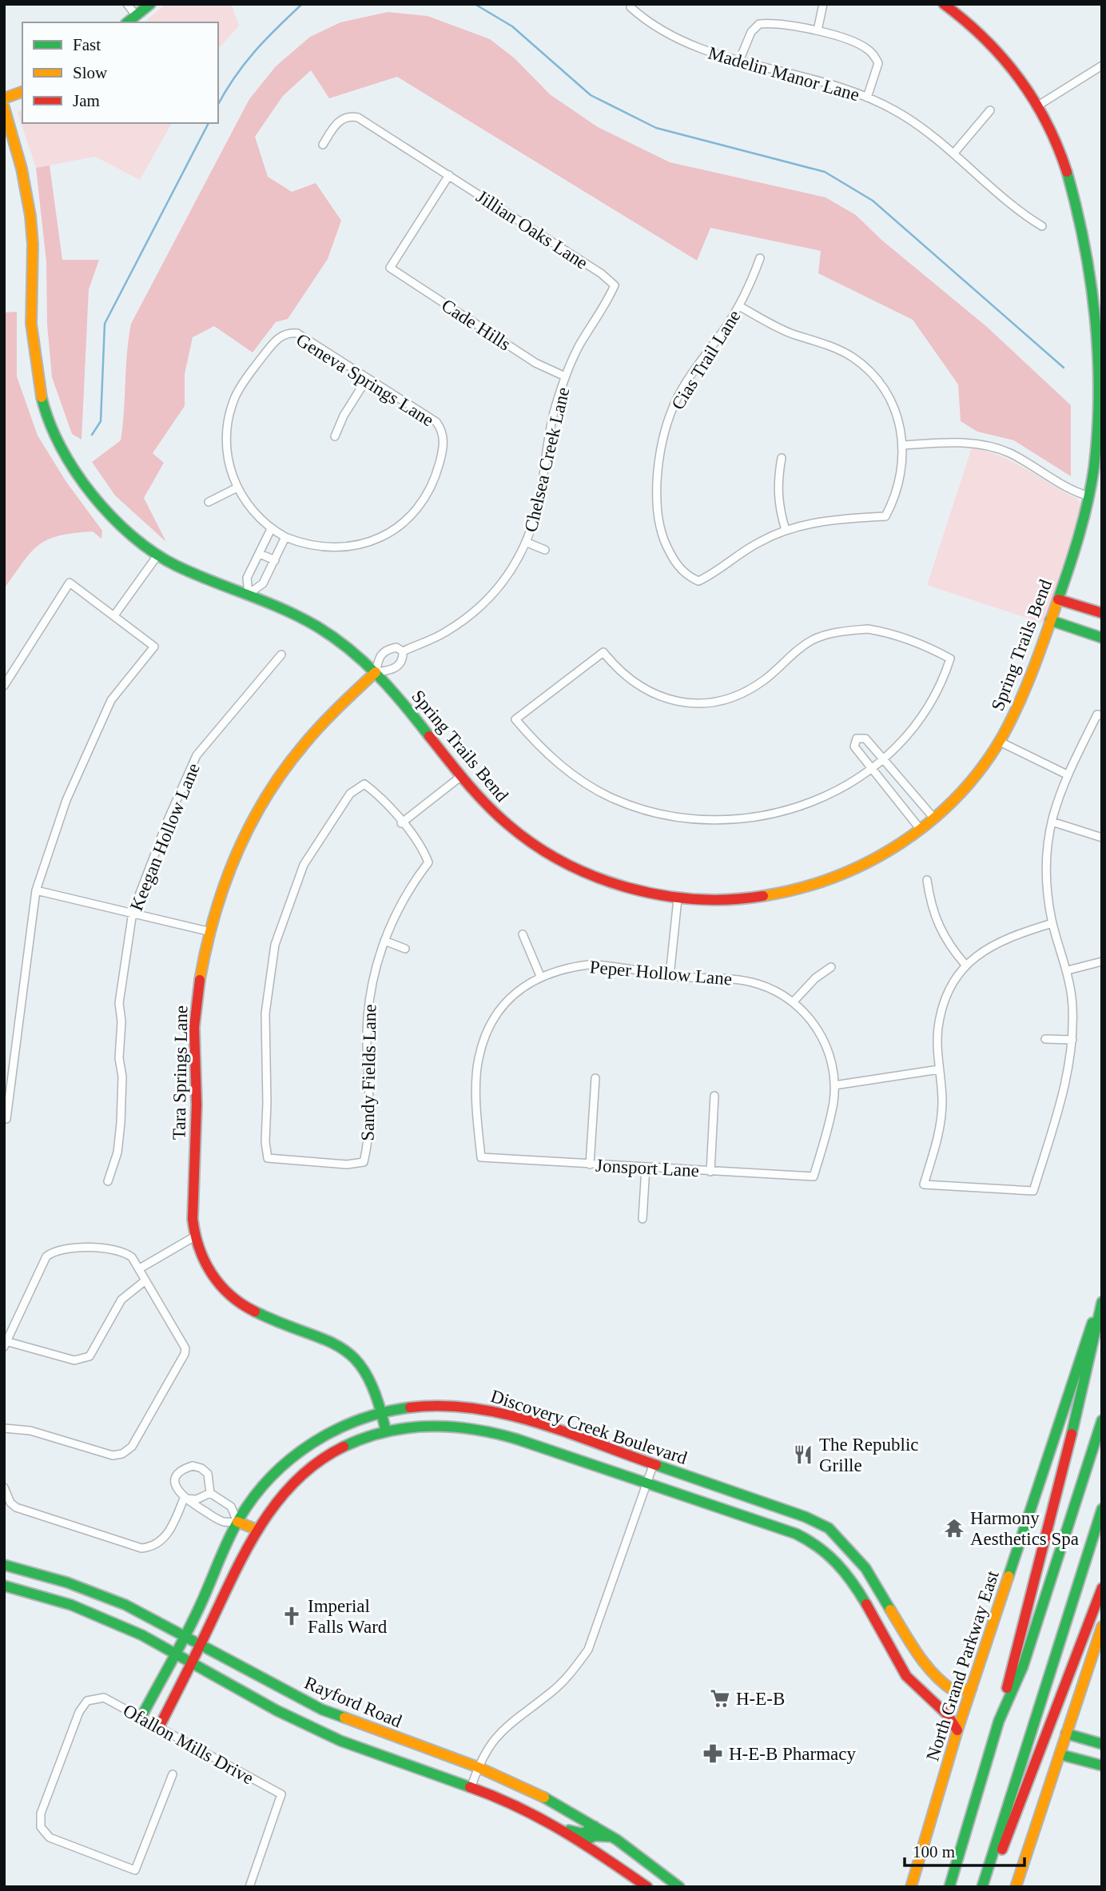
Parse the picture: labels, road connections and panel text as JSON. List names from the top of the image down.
{
  "streets": {
    "main road": [
      "Spring Trails Bend",
      "Tara Springs Lane",
      "Discovery Creek Boulevard",
      "North Grand Parkway East",
      "Rayford Road"
    ],
    "street": [
      "Madelin Manor Lane",
      "Jillian Oaks Lane",
      "Cade Hills",
      "Cias Trail Lane",
      "Geneva Springs Lane",
      "Chelsea Creek Lane",
      "Keegan Hollow Lane",
      "Peper Hollow Lane",
      "Sandy Fields Lane",
      "Jonsport Lane",
      "Ofallon Mills Drive"
    ]
  },
  "crossings": [
    ["Jillian Oaks Lane", "Cade Hills"],
    ["Jillian Oaks Lane", "Chelsea Creek Lane"],
    ["Cade Hills", "Chelsea Creek Lane"],
    ["Chelsea Creek Lane", "Spring Trails Bend"],
    ["Chelsea Creek Lane", "Tara Springs Lane"],
    ["Spring Trails Bend", "Tara Springs Lane"],
    ["Peper Hollow Lane", "Jonsport Lane"],
    ["Tara Springs Lane", "Discovery Creek Boulevard"],
    ["Discovery Creek Boulevard", "North Grand Parkway East"],
    ["Discovery Creek Boulevard", "Rayford Road"],
    ["Discovery Creek Boulevard", "Ofallon Mills Drive"]
  ],
  "places": {
    "restaurant": ["The Republic Grille"],
    "temple": ["Harmony Aesthetics Spa"],
    "church": ["Imperial Falls Ward"],
    "supermarket": ["H-E-B"],
    "pharmacy": ["H-E-B Pharmacy"]
  },
  "legend": ["Fast", "Slow", "Jam"],
  "scale_bar": "100 m"
}
